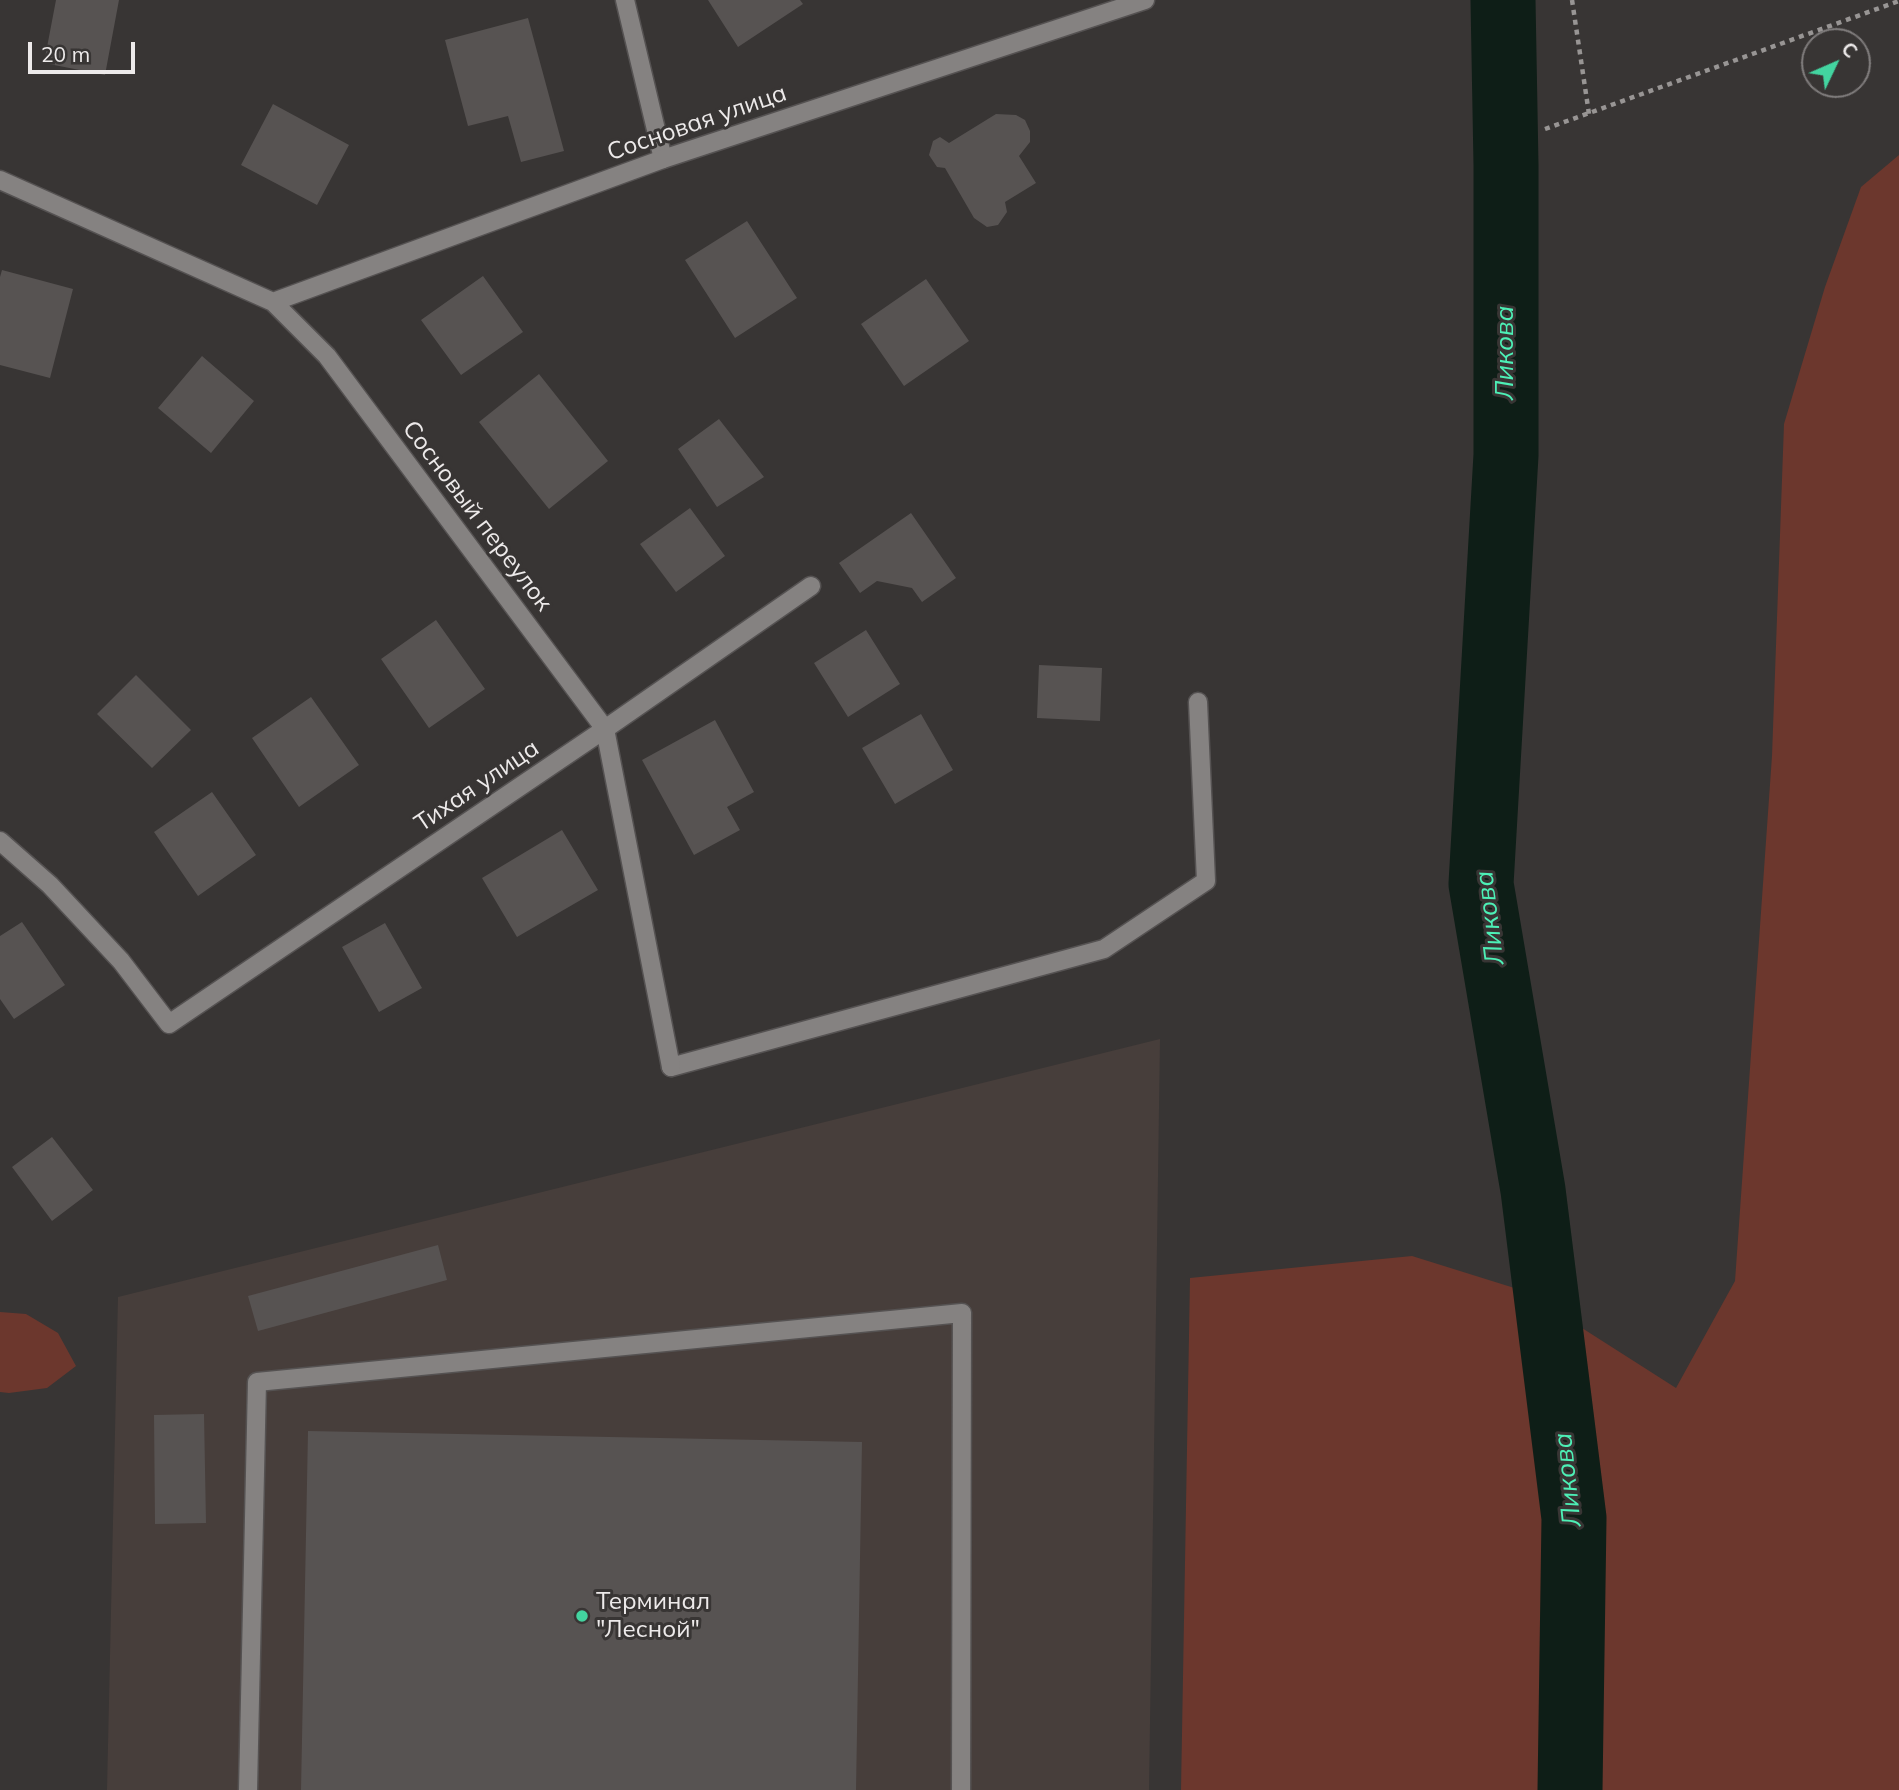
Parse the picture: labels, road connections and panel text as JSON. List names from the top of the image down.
{
  "streets": {
    "street": ["Сосновая улица", "Сосновый переулок", "Тихая улица"]
  },
  "crossings": [
    ["Сосновая улица", "Сосновый переулок"],
    ["Сосновый переулок", "Тихая улица"]
  ],
  "water": ["Ликова"],
  "places": ["Терминал \"Лесной\""],
  "scale_bar": "20 m",
  "north": "top right"
}
